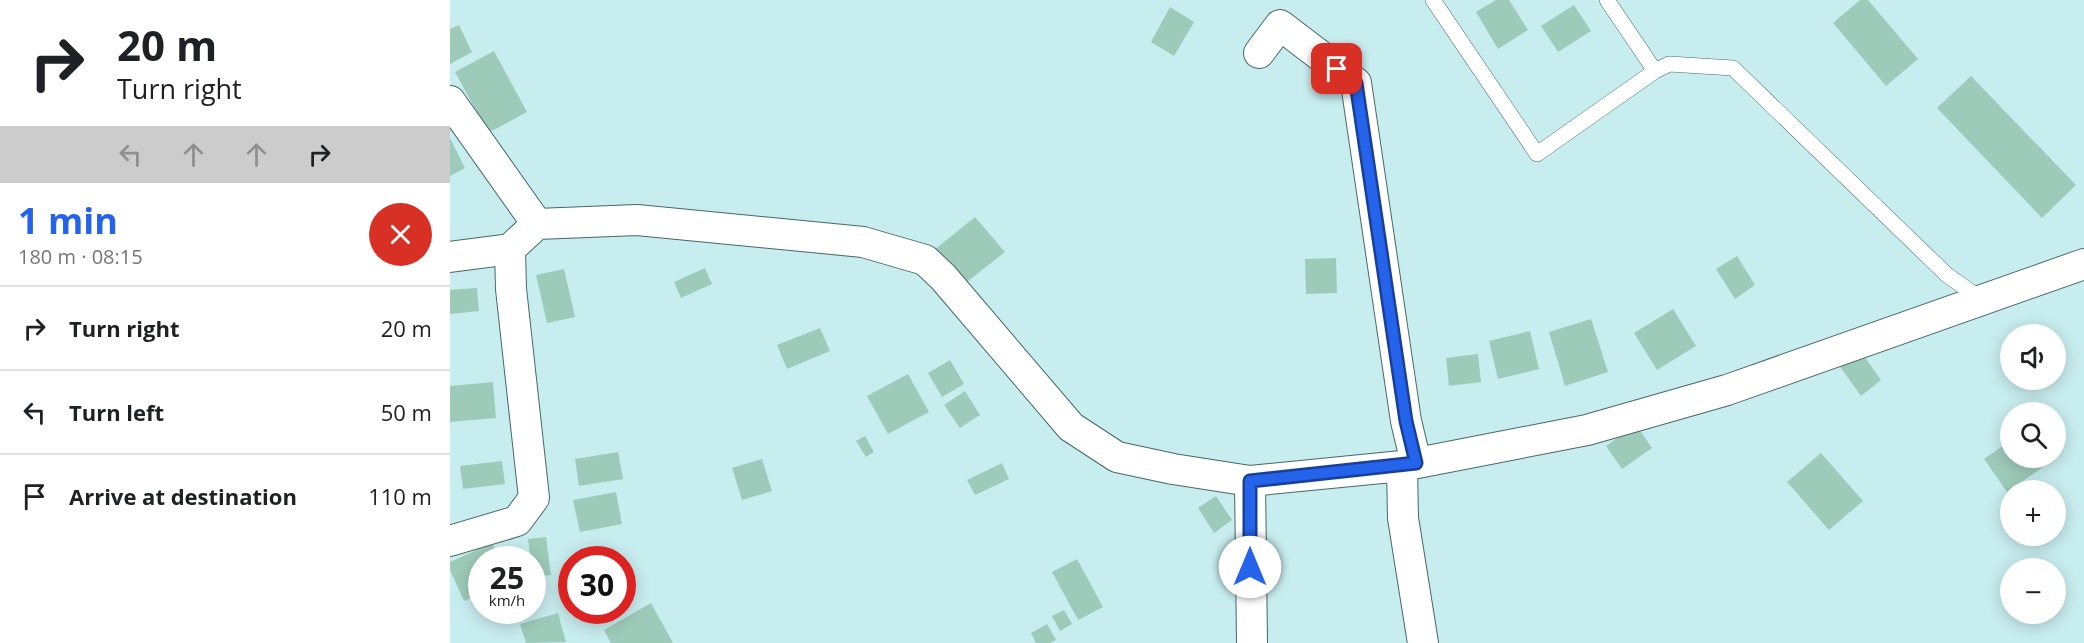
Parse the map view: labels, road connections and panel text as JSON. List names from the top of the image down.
{
  "page": {
    "turn": ["20 m", "Turn right"],
    "heading": ["1 min", "180 m · 08:15"],
    "list": [
      {
        "name": "Turn right",
        "value": "20 m"
      },
      {
        "name": "Turn left",
        "value": "50 m"
      },
      {
        "name": "Arrive at destination",
        "value": "110 m"
      }
    ],
    "map_buttons": ["+", "−"],
    "speed": "25 km/h",
    "limit": "30"
  }
}
